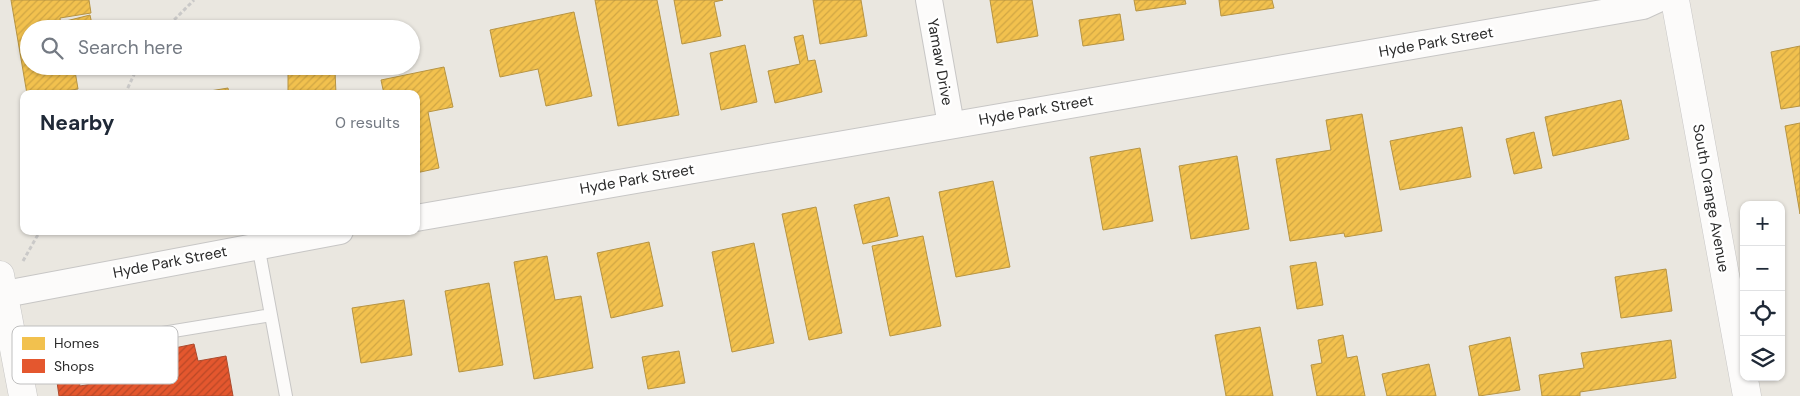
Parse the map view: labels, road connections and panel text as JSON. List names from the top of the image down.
{
  "streets": {
    "street": ["Hyde Park Street", "Yamaw Drive", "South Orange Avenue"]
  },
  "crossings": [
    ["Hyde Park Street", "Yamaw Drive"]
  ],
  "legend": ["Homes", "Shops"],
  "page": {
    "search": "Search here",
    "heading": ["Nearby", "0 results"],
    "map_buttons": ["+", "−"]
  }
}
